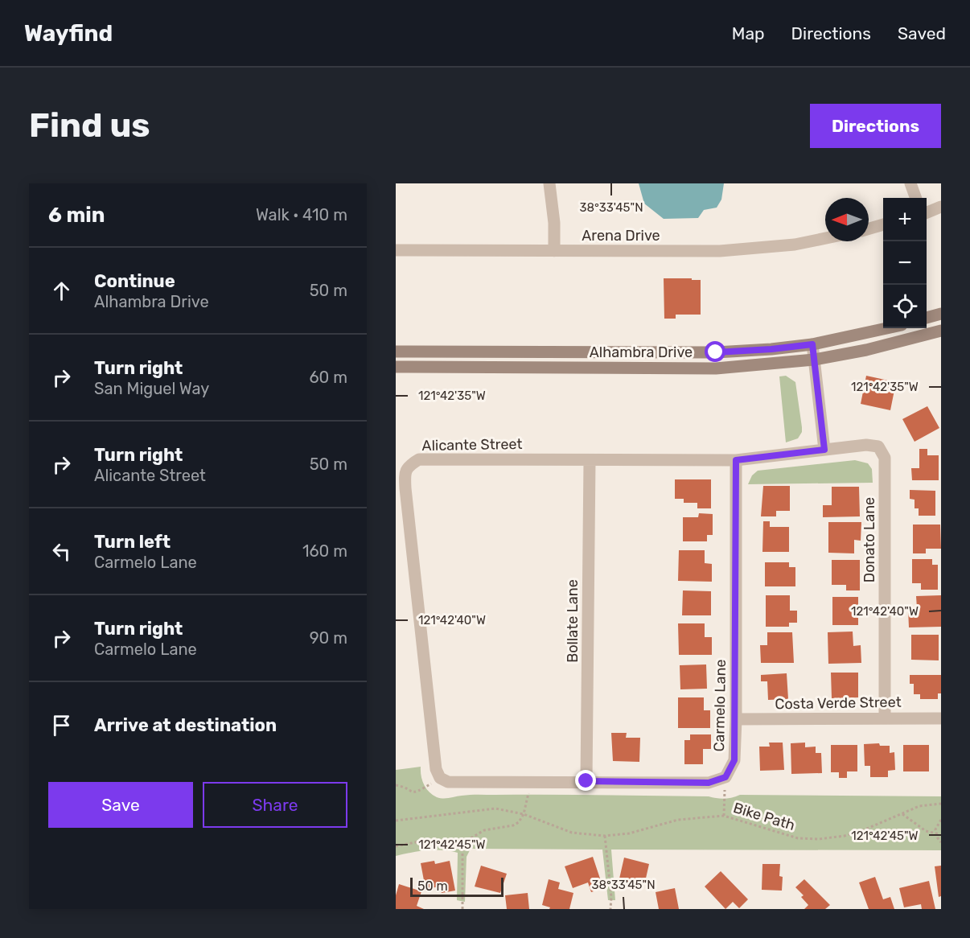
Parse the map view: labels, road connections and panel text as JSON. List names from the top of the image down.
{
  "streets": {
    "main road": ["Alhambra Drive"],
    "street": [
      "Arena Drive",
      "Alicante Street",
      "Donato Lane",
      "Bollate Lane",
      "Costa Verde Street",
      "Carmelo Lane"
    ],
    "path": ["Bike Path"]
  },
  "crossings": [
    ["Alicante Street", "Donato Lane"],
    ["Alicante Street", "Bollate Lane"],
    ["Alicante Street", "Carmelo Lane"],
    ["Donato Lane", "Costa Verde Street"],
    ["Costa Verde Street", "Carmelo Lane"]
  ],
  "scale_bar": "50 m",
  "north": "left",
  "page": {
    "header": "Wayfind",
    "nav": ["Map", "Directions", "Saved"],
    "buttons": [
      "Directions",
      ["Save", "Share"]
    ],
    "title": "Find us",
    "heading": ["6 min", "Walk · 410 m"],
    "map_buttons": ["+", "−"],
    "list": [
      ["Continue", "Alhambra Drive", "50 m"],
      ["Turn right", "San Miguel Way", "60 m"],
      ["Turn right", "Alicante Street", "50 m"],
      ["Turn left", "Carmelo Lane", "160 m"],
      ["Turn right", "Carmelo Lane", "90 m"],
      "Arrive at destination"
    ],
    "scale": "50 m"
  },
  "coordinates": [
    "38°33'45\"N",
    "121°42'35\"W",
    "121°42'40\"W",
    "121°42'45\"W"
  ]
}
